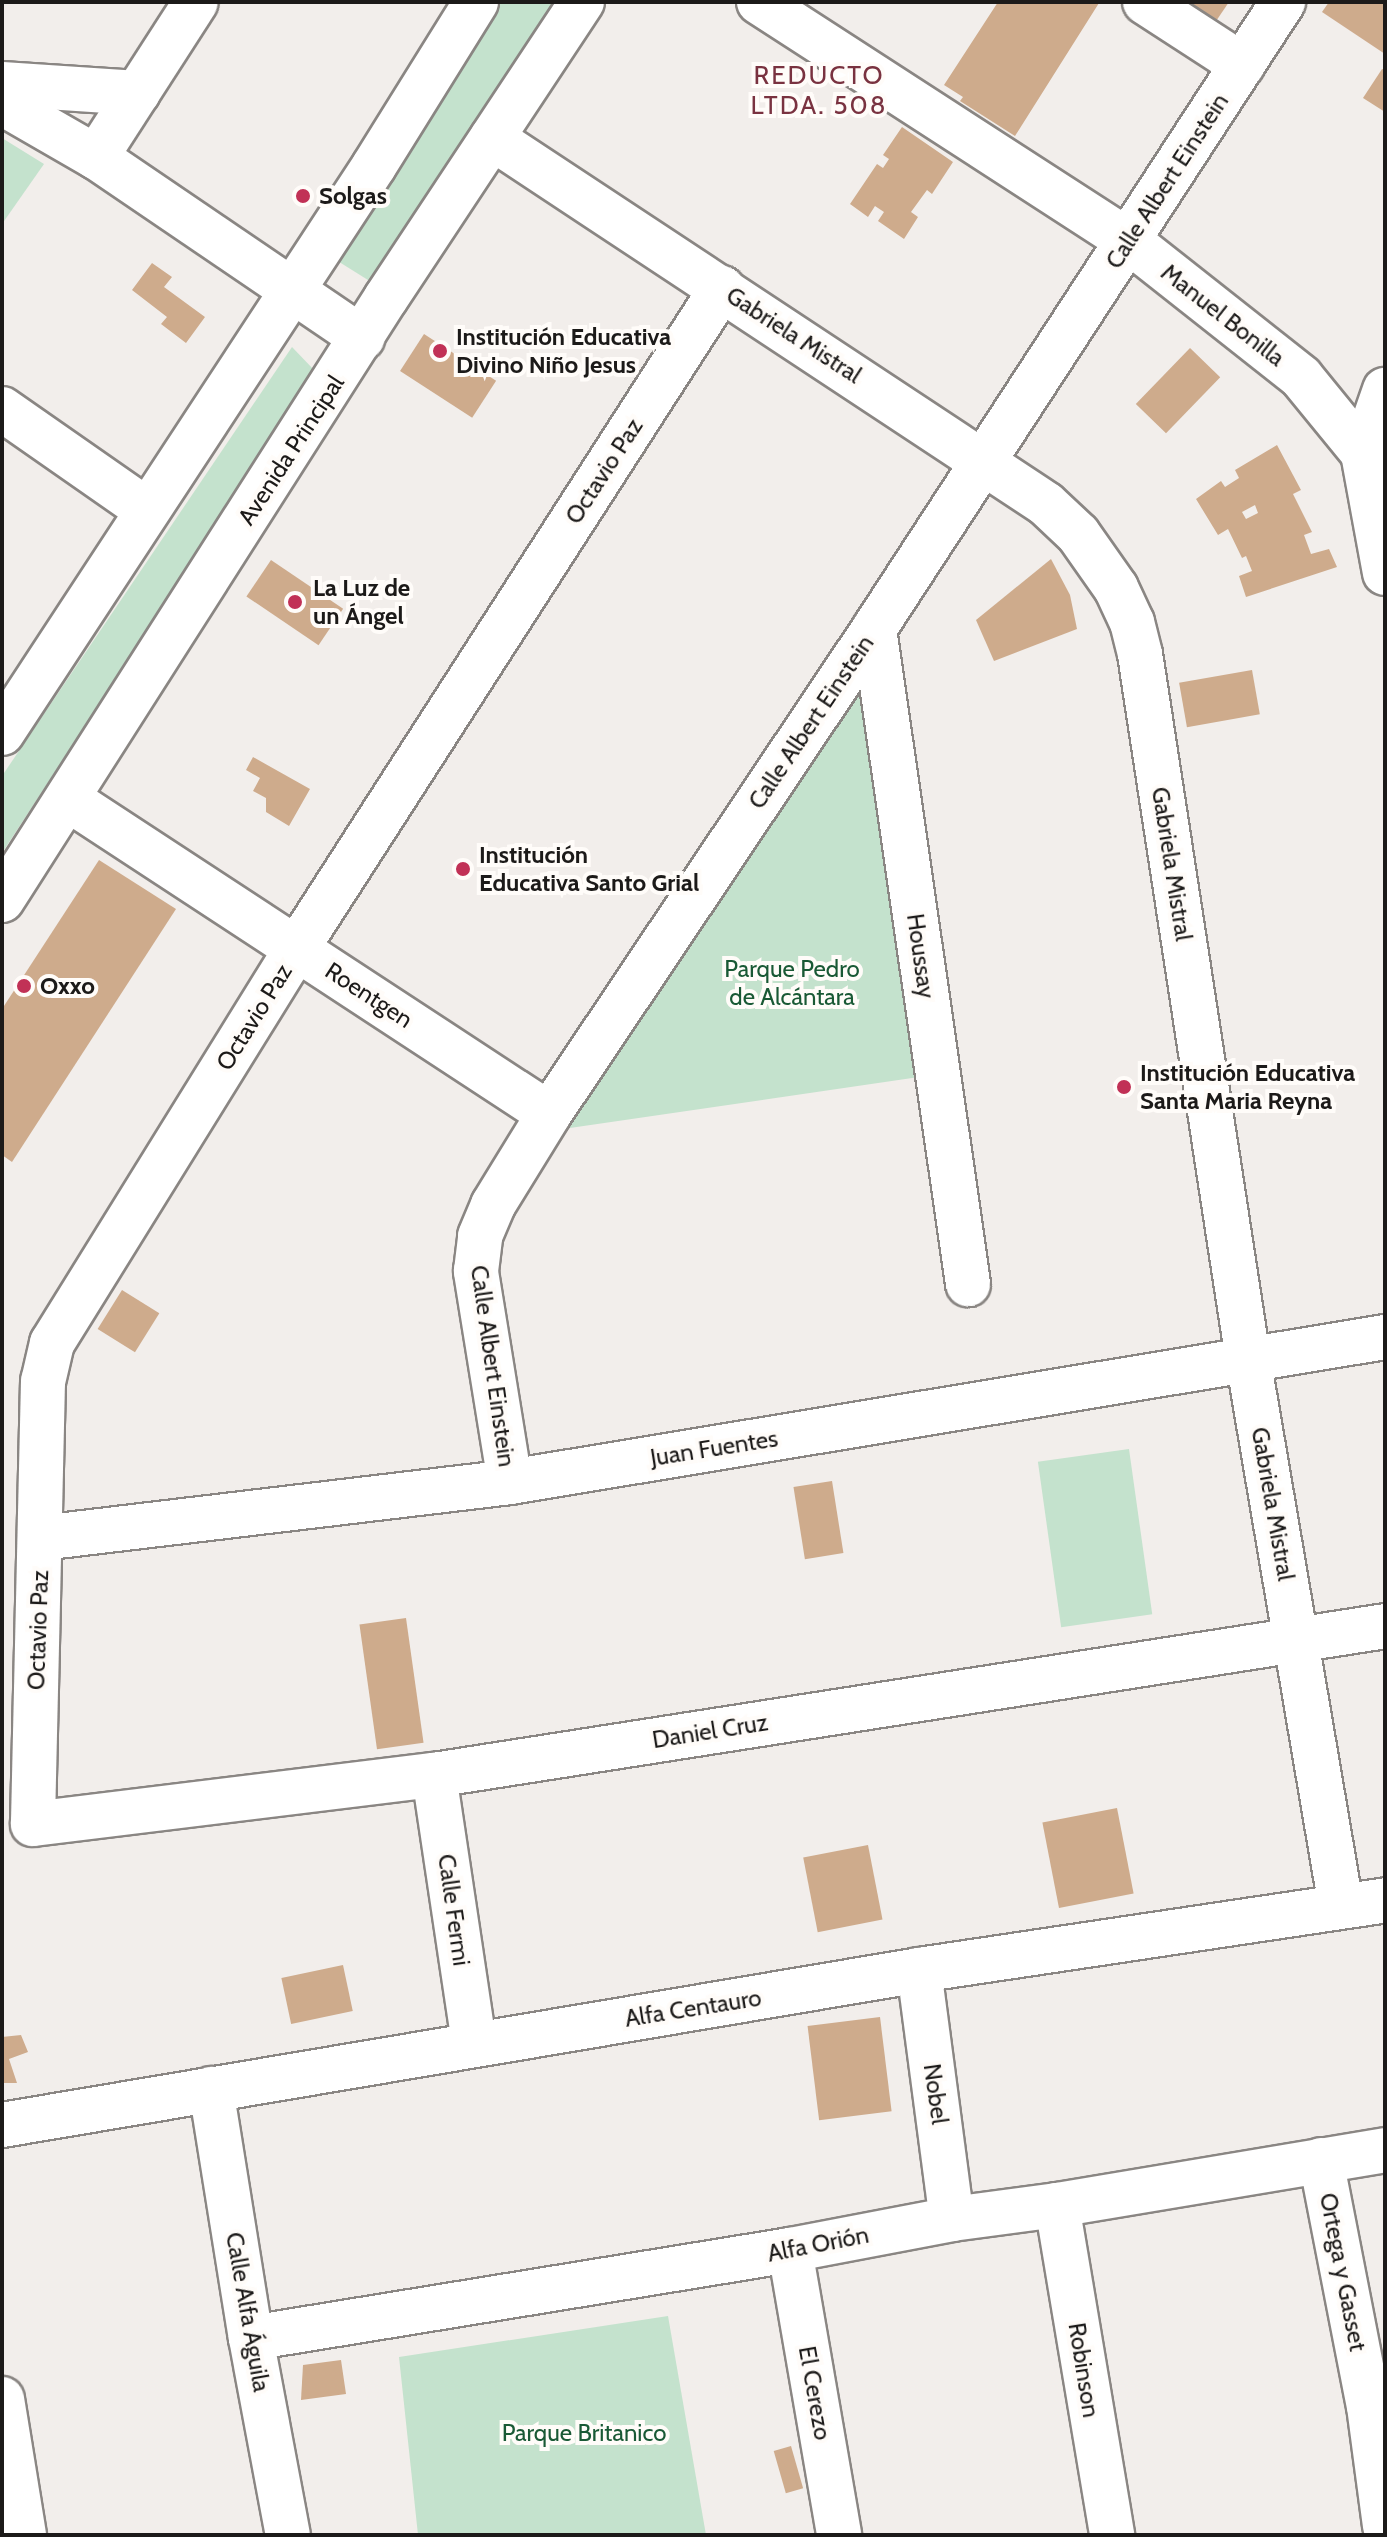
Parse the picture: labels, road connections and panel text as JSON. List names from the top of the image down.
{
  "streets": {
    "street": [
      "Calle Albert Einstein",
      "Manuel Bonilla",
      "Gabriela Mistral",
      "Avenida Principal",
      "Octavio Paz",
      "Houssay",
      "Roentgen",
      "Juan Fuentes",
      "Daniel Cruz",
      "Calle Fermi",
      "Alfa Centauro",
      "Nobel",
      "Alfa Orión",
      "Ortega y Gasset",
      "Calle Alfa Águila",
      "Robinson",
      "El Cerezo"
    ]
  },
  "crossings": [
    ["Calle Albert Einstein", "Manuel Bonilla"],
    ["Calle Albert Einstein", "Gabriela Mistral"],
    ["Calle Albert Einstein", "Houssay"],
    ["Calle Albert Einstein", "Roentgen"],
    ["Calle Albert Einstein", "Juan Fuentes"],
    ["Gabriela Mistral", "Avenida Principal"],
    ["Gabriela Mistral", "Octavio Paz"],
    ["Gabriela Mistral", "Juan Fuentes"],
    ["Gabriela Mistral", "Daniel Cruz"],
    ["Gabriela Mistral", "Alfa Centauro"],
    ["Avenida Principal", "Roentgen"],
    ["Octavio Paz", "Roentgen"],
    ["Octavio Paz", "Juan Fuentes"],
    ["Octavio Paz", "Daniel Cruz"],
    ["Daniel Cruz", "Calle Fermi"],
    ["Calle Fermi", "Alfa Centauro"],
    ["Alfa Centauro", "Nobel"],
    ["Alfa Centauro", "Calle Alfa Águila"],
    ["Nobel", "Alfa Orión"],
    ["Alfa Orión", "Ortega y Gasset"],
    ["Alfa Orión", "Calle Alfa Águila"],
    ["Alfa Orión", "Robinson"],
    ["Alfa Orión", "El Cerezo"]
  ],
  "districts": ["REDUCTO LTDA. 508"],
  "parks": ["Parque Pedro de Alcántara", "Parque Britanico"],
  "places": [
    "Solgas",
    "Institución Educativa Divino Niño Jesus",
    "La Luz de un Ángel",
    "Institución Educativa Santo Grial",
    "Oxxo",
    "Institución Educativa Santa Maria Reyna"
  ]
}
